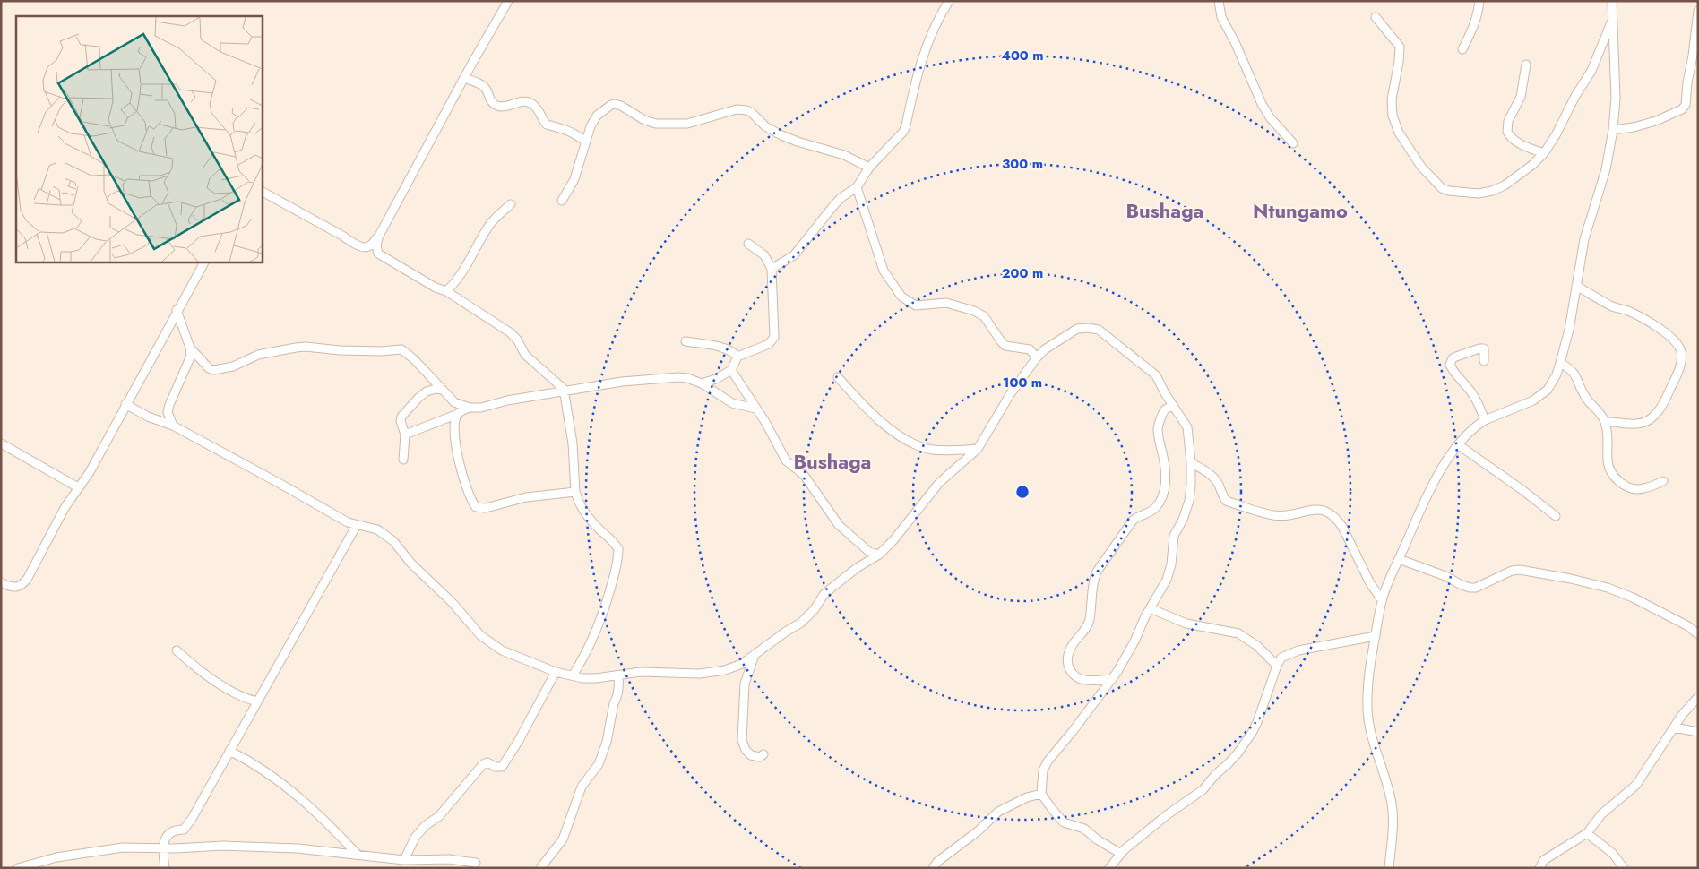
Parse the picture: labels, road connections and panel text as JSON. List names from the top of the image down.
{
  "districts": ["Bushaga", "Ntungamo", "Bushaga"],
  "rings": [
    "400 m",
    "300 m",
    "200 m",
    "100 m"
  ]
}
